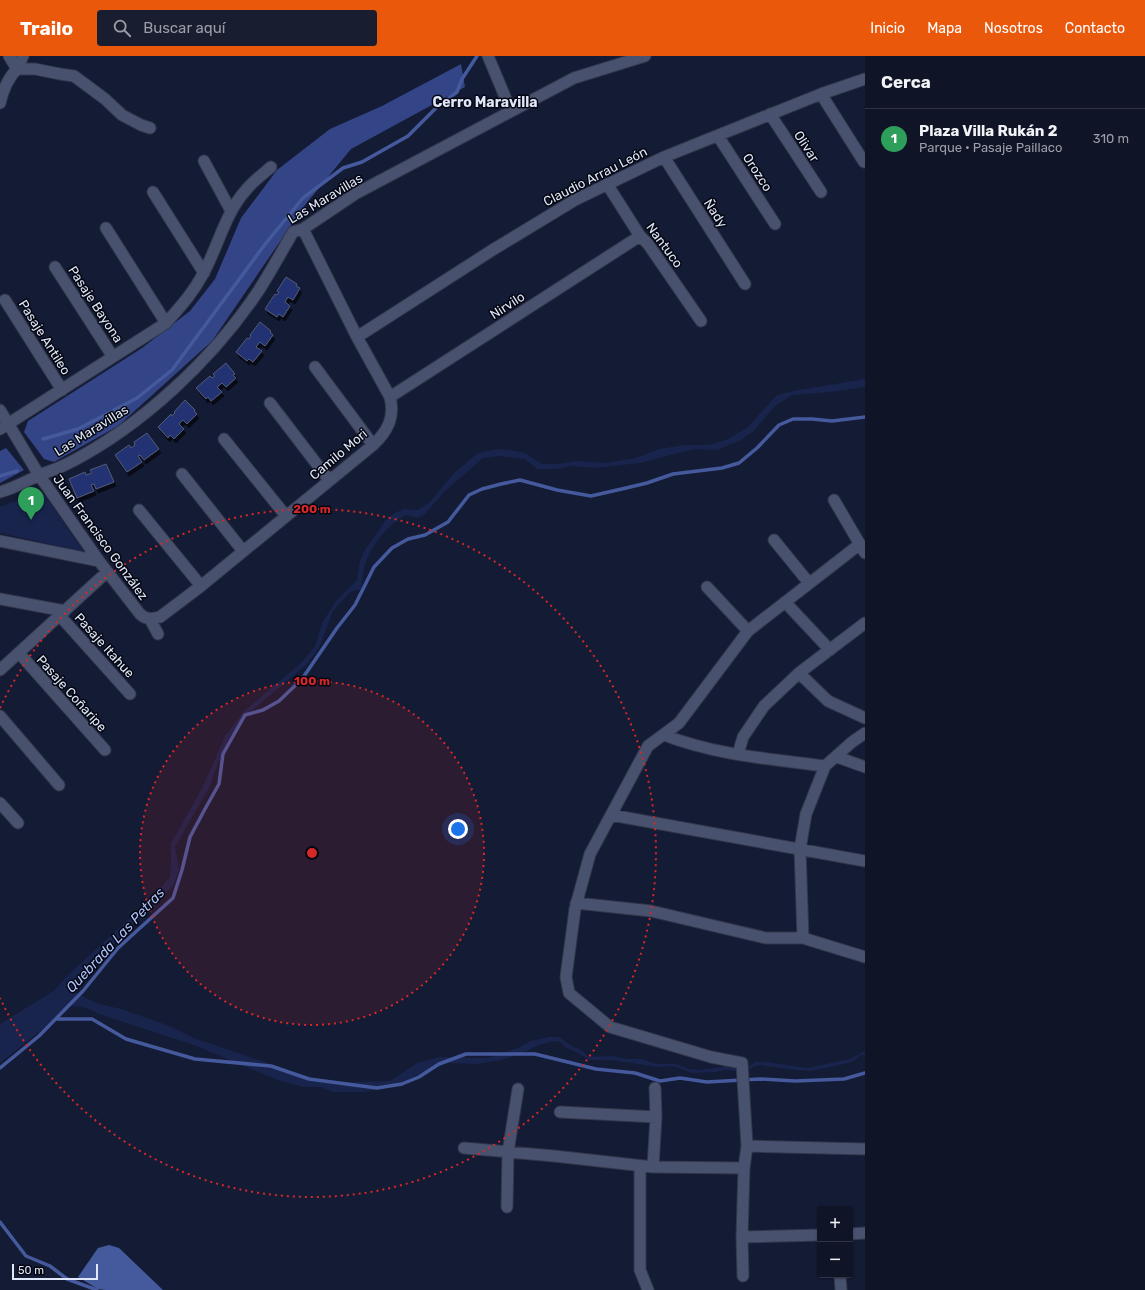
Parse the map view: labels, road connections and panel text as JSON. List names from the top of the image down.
{
  "streets": {
    "street": [
      "Olivar",
      "Orozco",
      "Claudio Arrau León",
      "Las Maravillas",
      "Ñady",
      "Nantuco",
      "Pasaje Bayona",
      "Nirvilo",
      "Pasaje Antileo",
      "Camilo Mori",
      "Juan Francisco González",
      "Pasaje Itahue",
      "Pasaje Coñaripe"
    ]
  },
  "crossings": [
    ["Olivar", "Claudio Arrau León"],
    ["Orozco", "Claudio Arrau León"],
    ["Claudio Arrau León", "Ñady"],
    ["Claudio Arrau León", "Nantuco"],
    ["Claudio Arrau León", "Camilo Mori"],
    ["Las Maravillas", "Camilo Mori"],
    ["Las Maravillas", "Juan Francisco González"],
    ["Nantuco", "Nirvilo"],
    ["Nirvilo", "Camilo Mori"],
    ["Camilo Mori", "Juan Francisco González"]
  ],
  "districts": ["Cerro Maravilla"],
  "water": ["Quebrada Las Petras"],
  "scale_bar": "50 m",
  "page": {
    "header": "Trailo",
    "search": "Buscar aquí",
    "nav": [
      "Inicio",
      "Mapa",
      "Nosotros",
      "Contacto"
    ],
    "heading": "Cerca",
    "list": [
      {
        "mark": "1",
        "name": "Plaza Villa Rukán 2",
        "note": "Parque · Pasaje Paillaco",
        "value": "310 m"
      }
    ],
    "pins": "1",
    "map_buttons": ["+", "−"],
    "scale": "50 m"
  },
  "rings": ["200 m", "100 m"]
}
